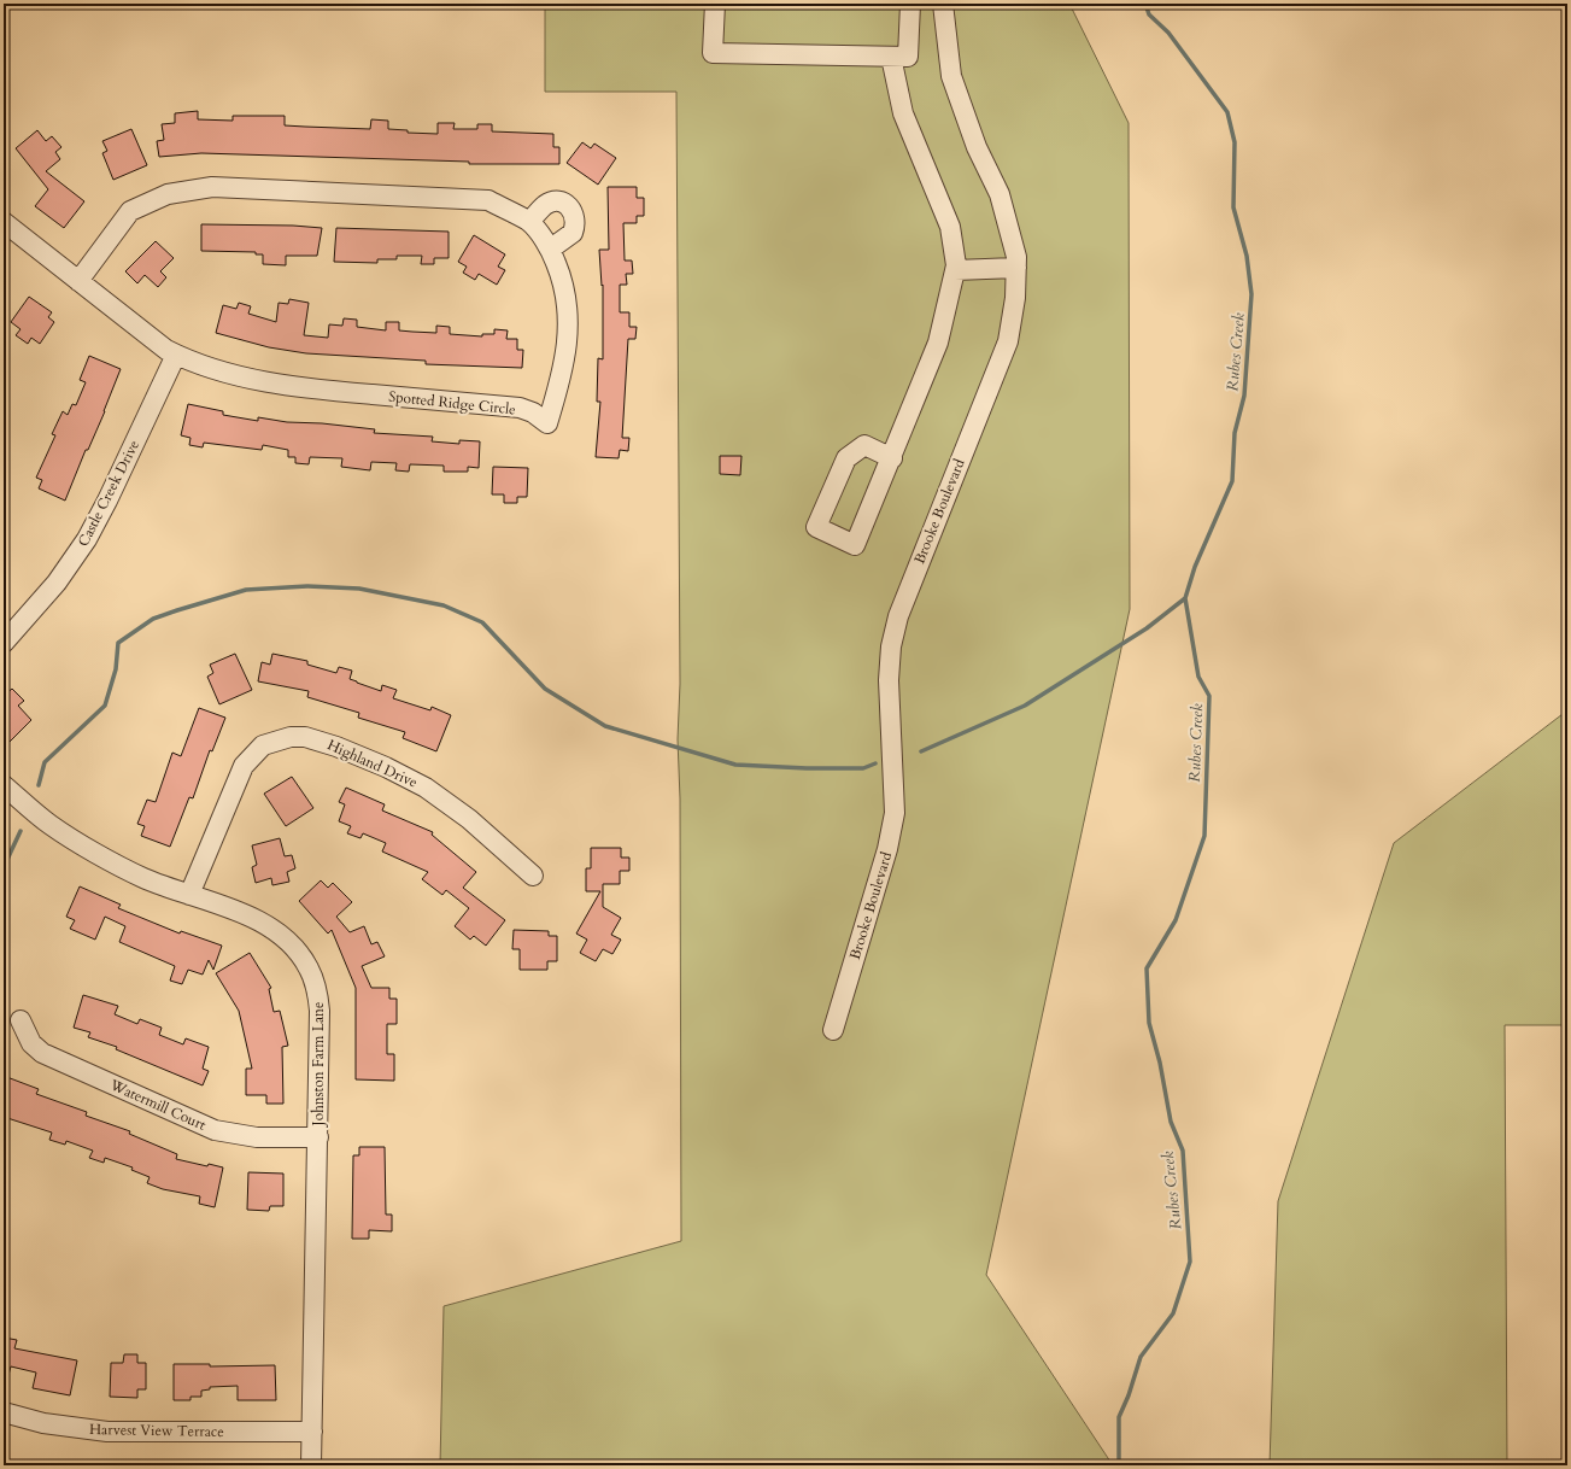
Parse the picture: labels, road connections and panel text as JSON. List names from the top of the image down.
{
  "streets": {
    "street": [
      "Spotted Ridge Circle",
      "Castle Creek Drive",
      "Brooke Boulevard",
      "Highland Drive",
      "Johnston Farm Lane",
      "Watermill Court",
      "Harvest View Terrace"
    ]
  },
  "crossings": [
    ["Spotted Ridge Circle", "Castle Creek Drive"],
    ["Highland Drive", "Johnston Farm Lane"],
    ["Johnston Farm Lane", "Watermill Court"],
    ["Johnston Farm Lane", "Harvest View Terrace"]
  ],
  "water": ["Rubes Creek"]
}
